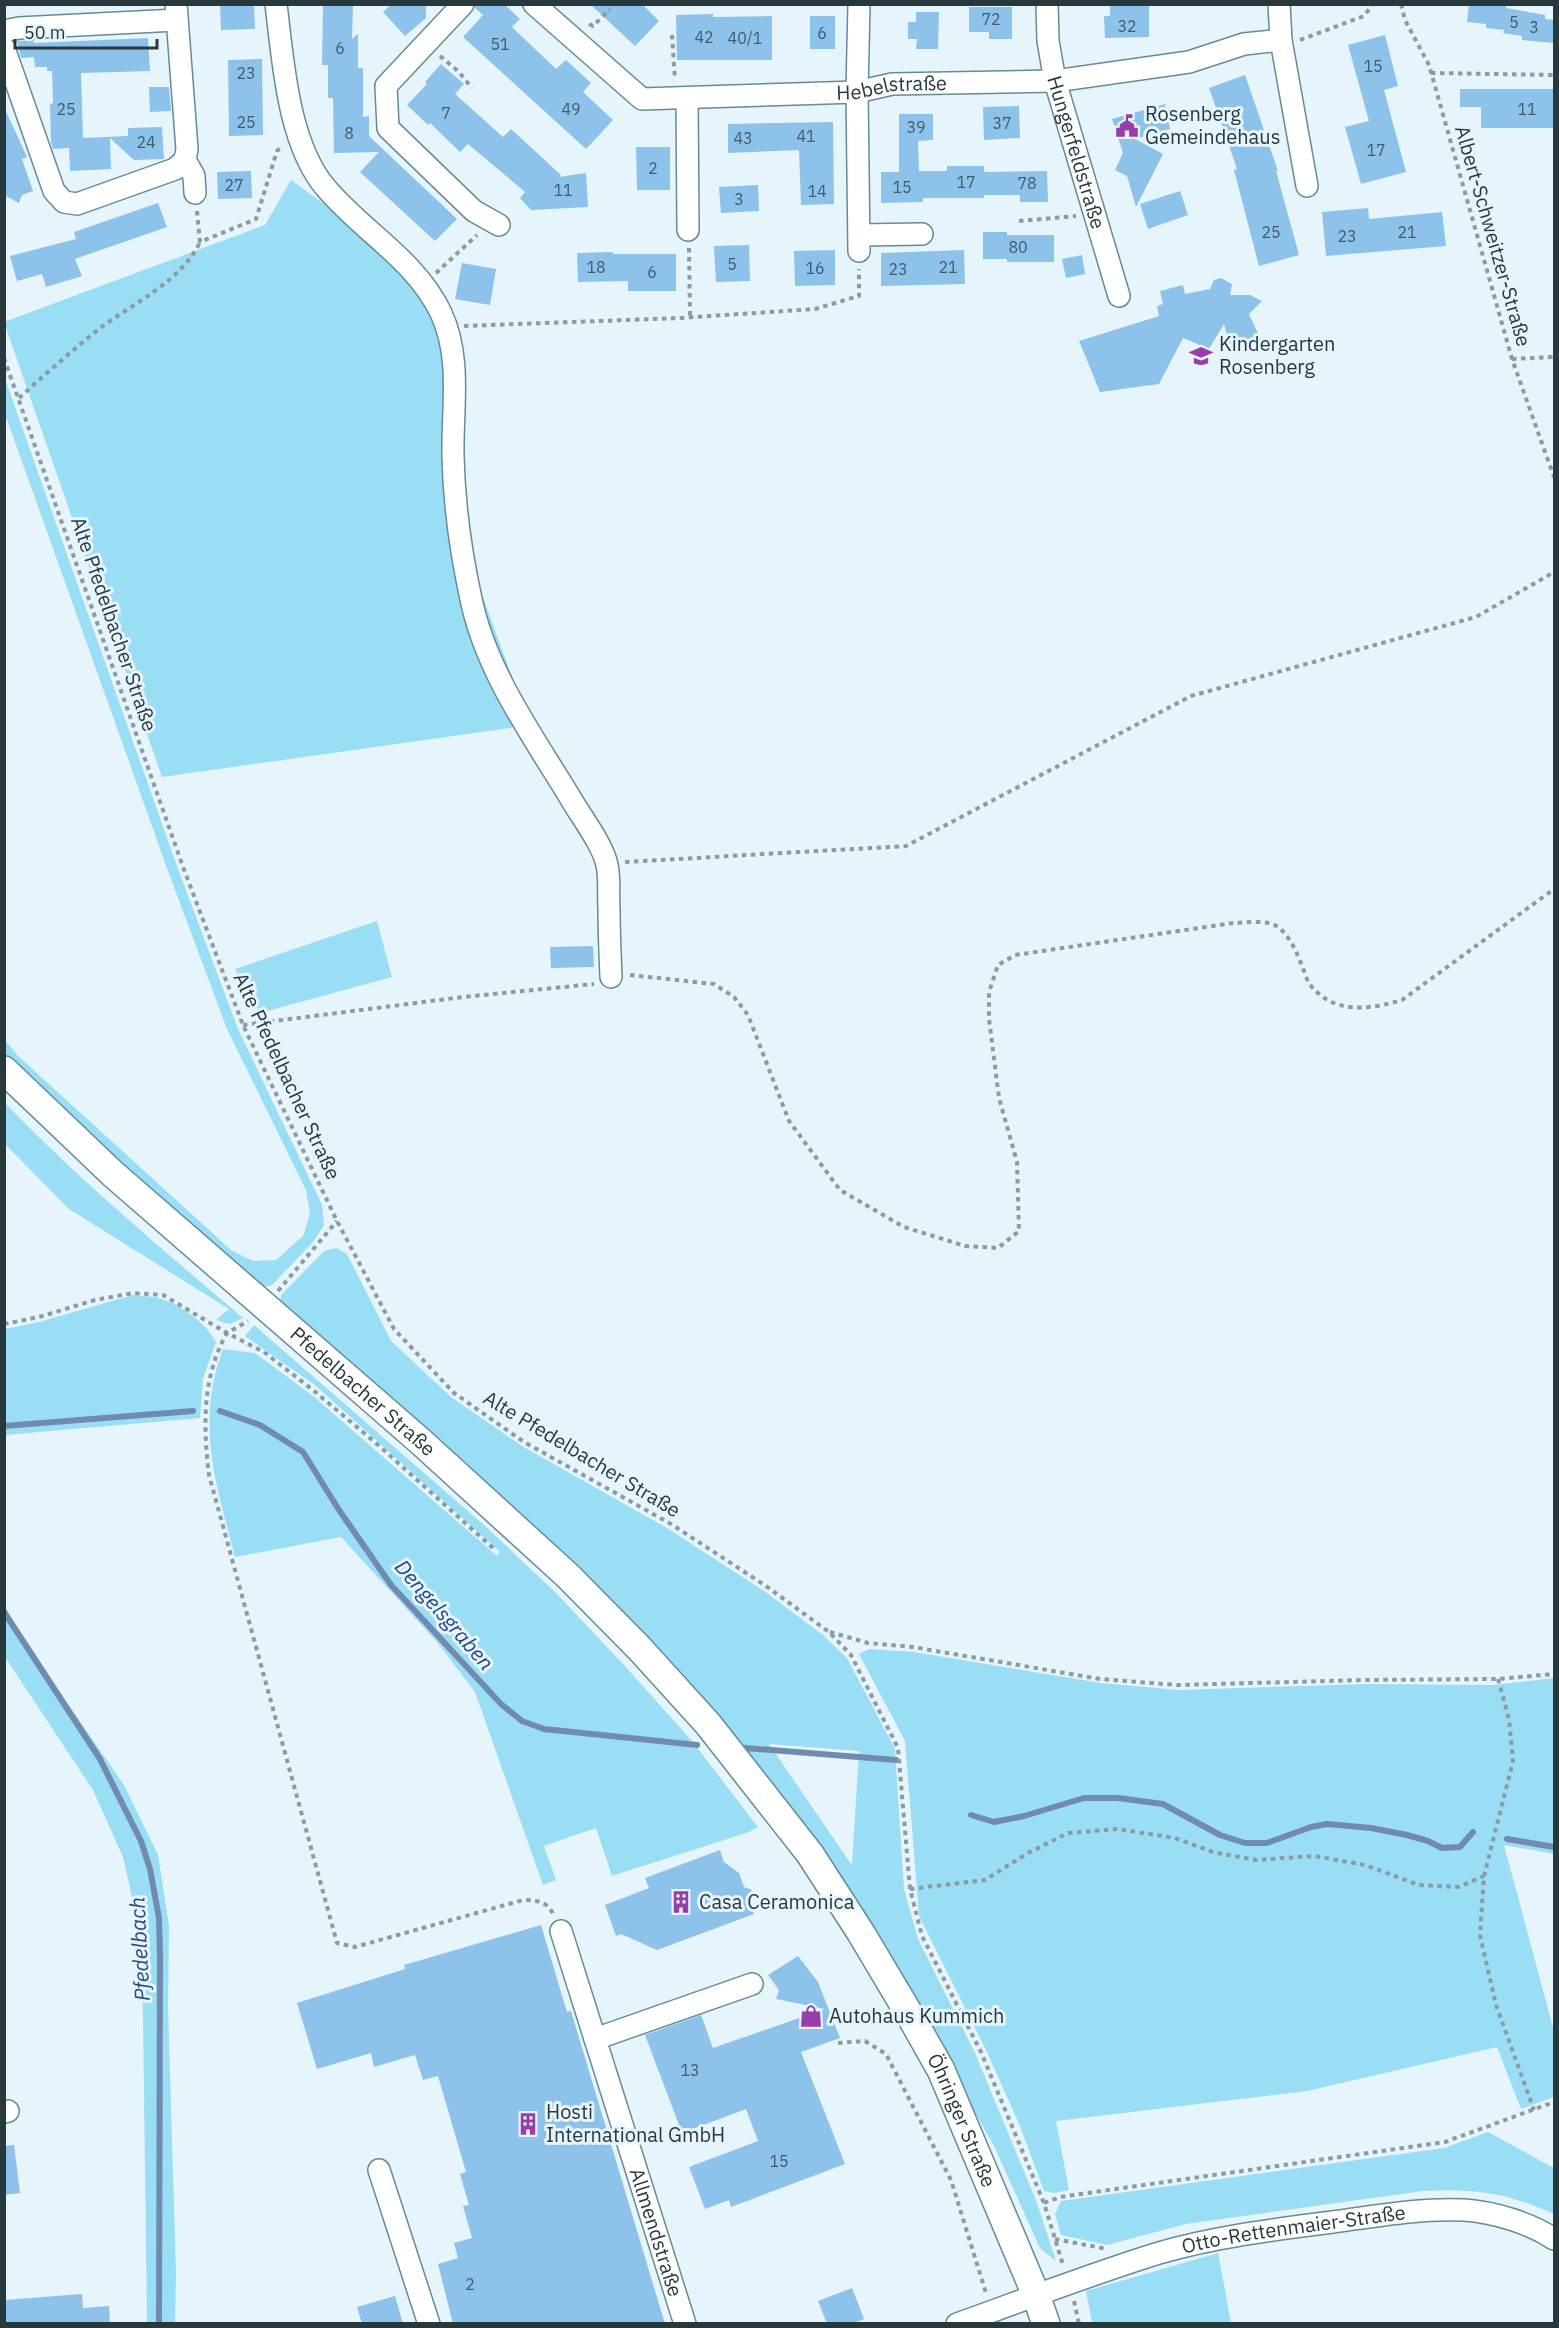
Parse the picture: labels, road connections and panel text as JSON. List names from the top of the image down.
{
  "streets": {
    "main road": ["Pfedelbacher Straße", "Öhringer Straße"],
    "street": [
      "Hebelstraße",
      "Hungerfeldstraße",
      "Otto-Rettenmaier-Straße",
      "Allmendstraße"
    ],
    "path": ["Albert-Schweitzer-Straße", "Alte Pfedelbacher Straße"]
  },
  "crossings": [
    ["Hebelstraße", "Hungerfeldstraße"],
    ["Pfedelbacher Straße", "Öhringer Straße"],
    ["Öhringer Straße", "Otto-Rettenmaier-Straße"]
  ],
  "water": ["Dengelsgraben", "Pfedelbach"],
  "places": {
    "public building": ["Rosenberg Gemeindehaus"],
    "school or university": ["Kindergarten Rosenberg"],
    "building": ["Casa Ceramonica", "Hosti International GmbH"],
    "shop": ["Autohaus Kummich"]
  },
  "house_numbers": [
    "72",
    "5",
    "32",
    "3",
    "6",
    "42",
    "40/1",
    "51",
    "6",
    "15",
    "23",
    "25",
    "49",
    "11",
    "7",
    "25",
    "37",
    "39",
    "8",
    "41",
    "43",
    "24",
    "17",
    "2",
    "17",
    "78",
    "27",
    "15",
    "11",
    "14",
    "3",
    "25",
    "21",
    "23",
    "80",
    "5",
    "18",
    "21",
    "16",
    "23",
    "6",
    "13",
    "15",
    "2"
  ],
  "scale_bar": "50 m"
}
